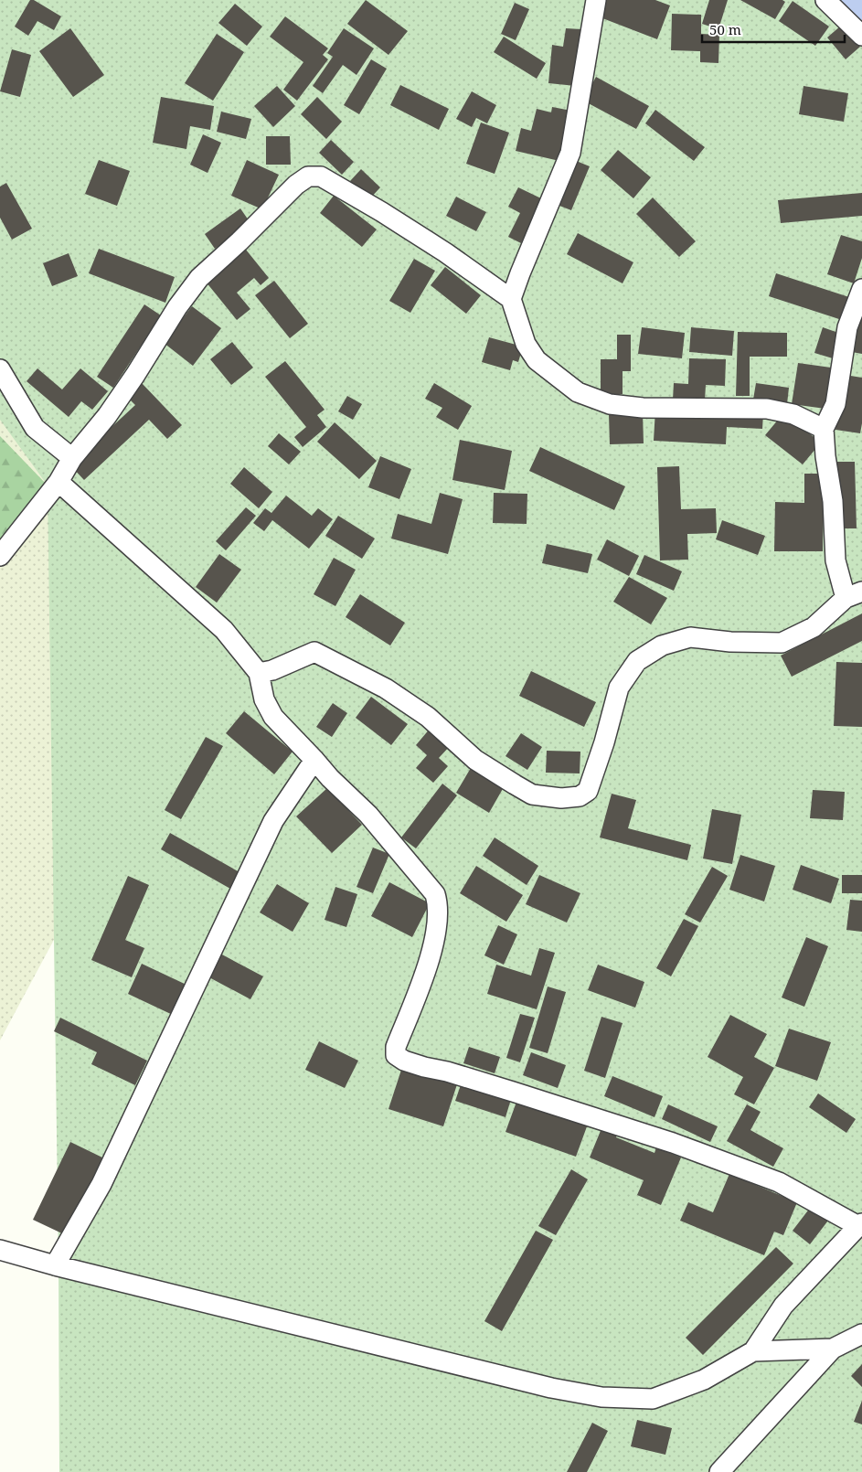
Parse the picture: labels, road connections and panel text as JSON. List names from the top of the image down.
{
  "scale_bar": "50 m"
}
